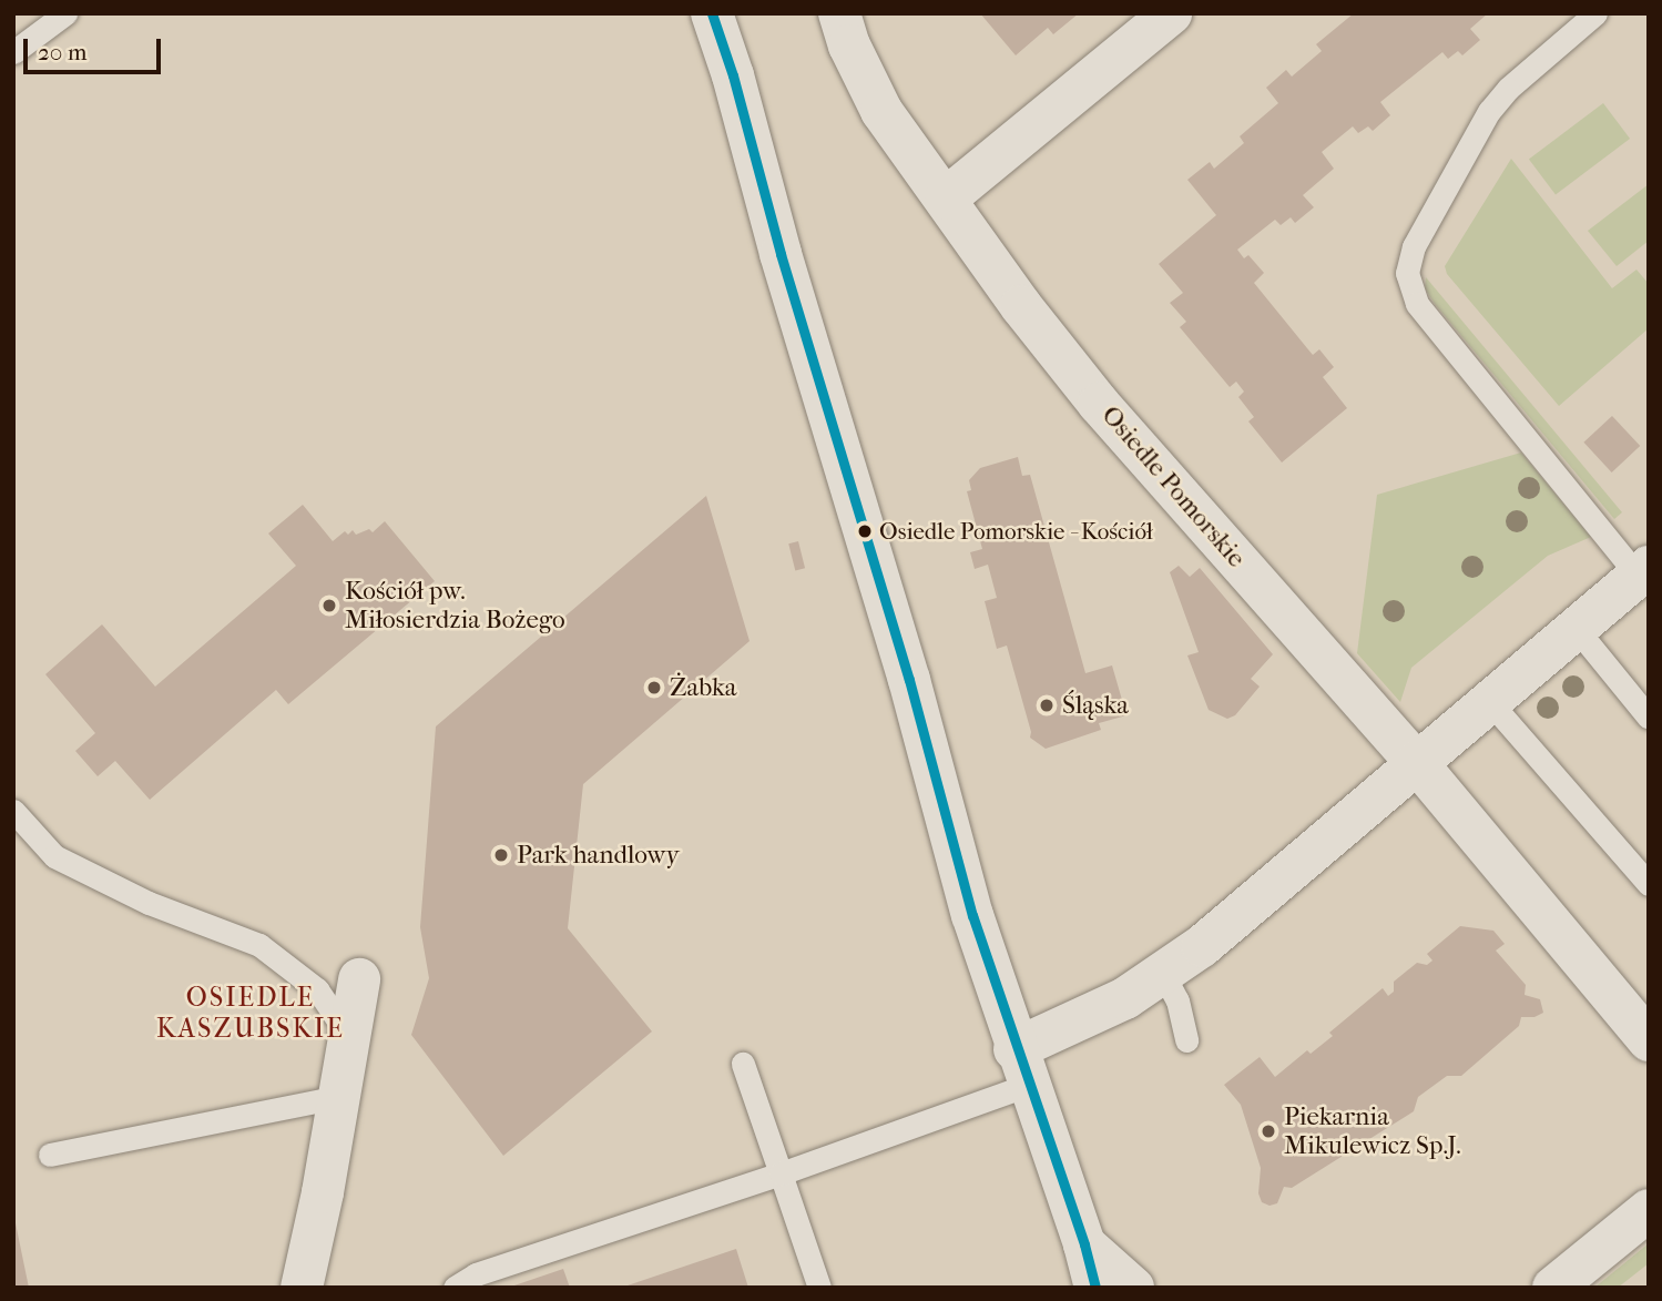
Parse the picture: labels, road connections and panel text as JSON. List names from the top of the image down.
{
  "streets": {
    "street": ["Osiedle Pomorskie"]
  },
  "districts": ["OSIEDLE KASZUBSKIE"],
  "places": [
    "Osiedle Pomorskie - Kościół",
    "Kościół pw. Miłosierdzia Bożego",
    "Żabka",
    "Śląska",
    "Park handlowy",
    "Piekarnia Mikulewicz Sp.J."
  ],
  "scale_bar": "20 m"
}
